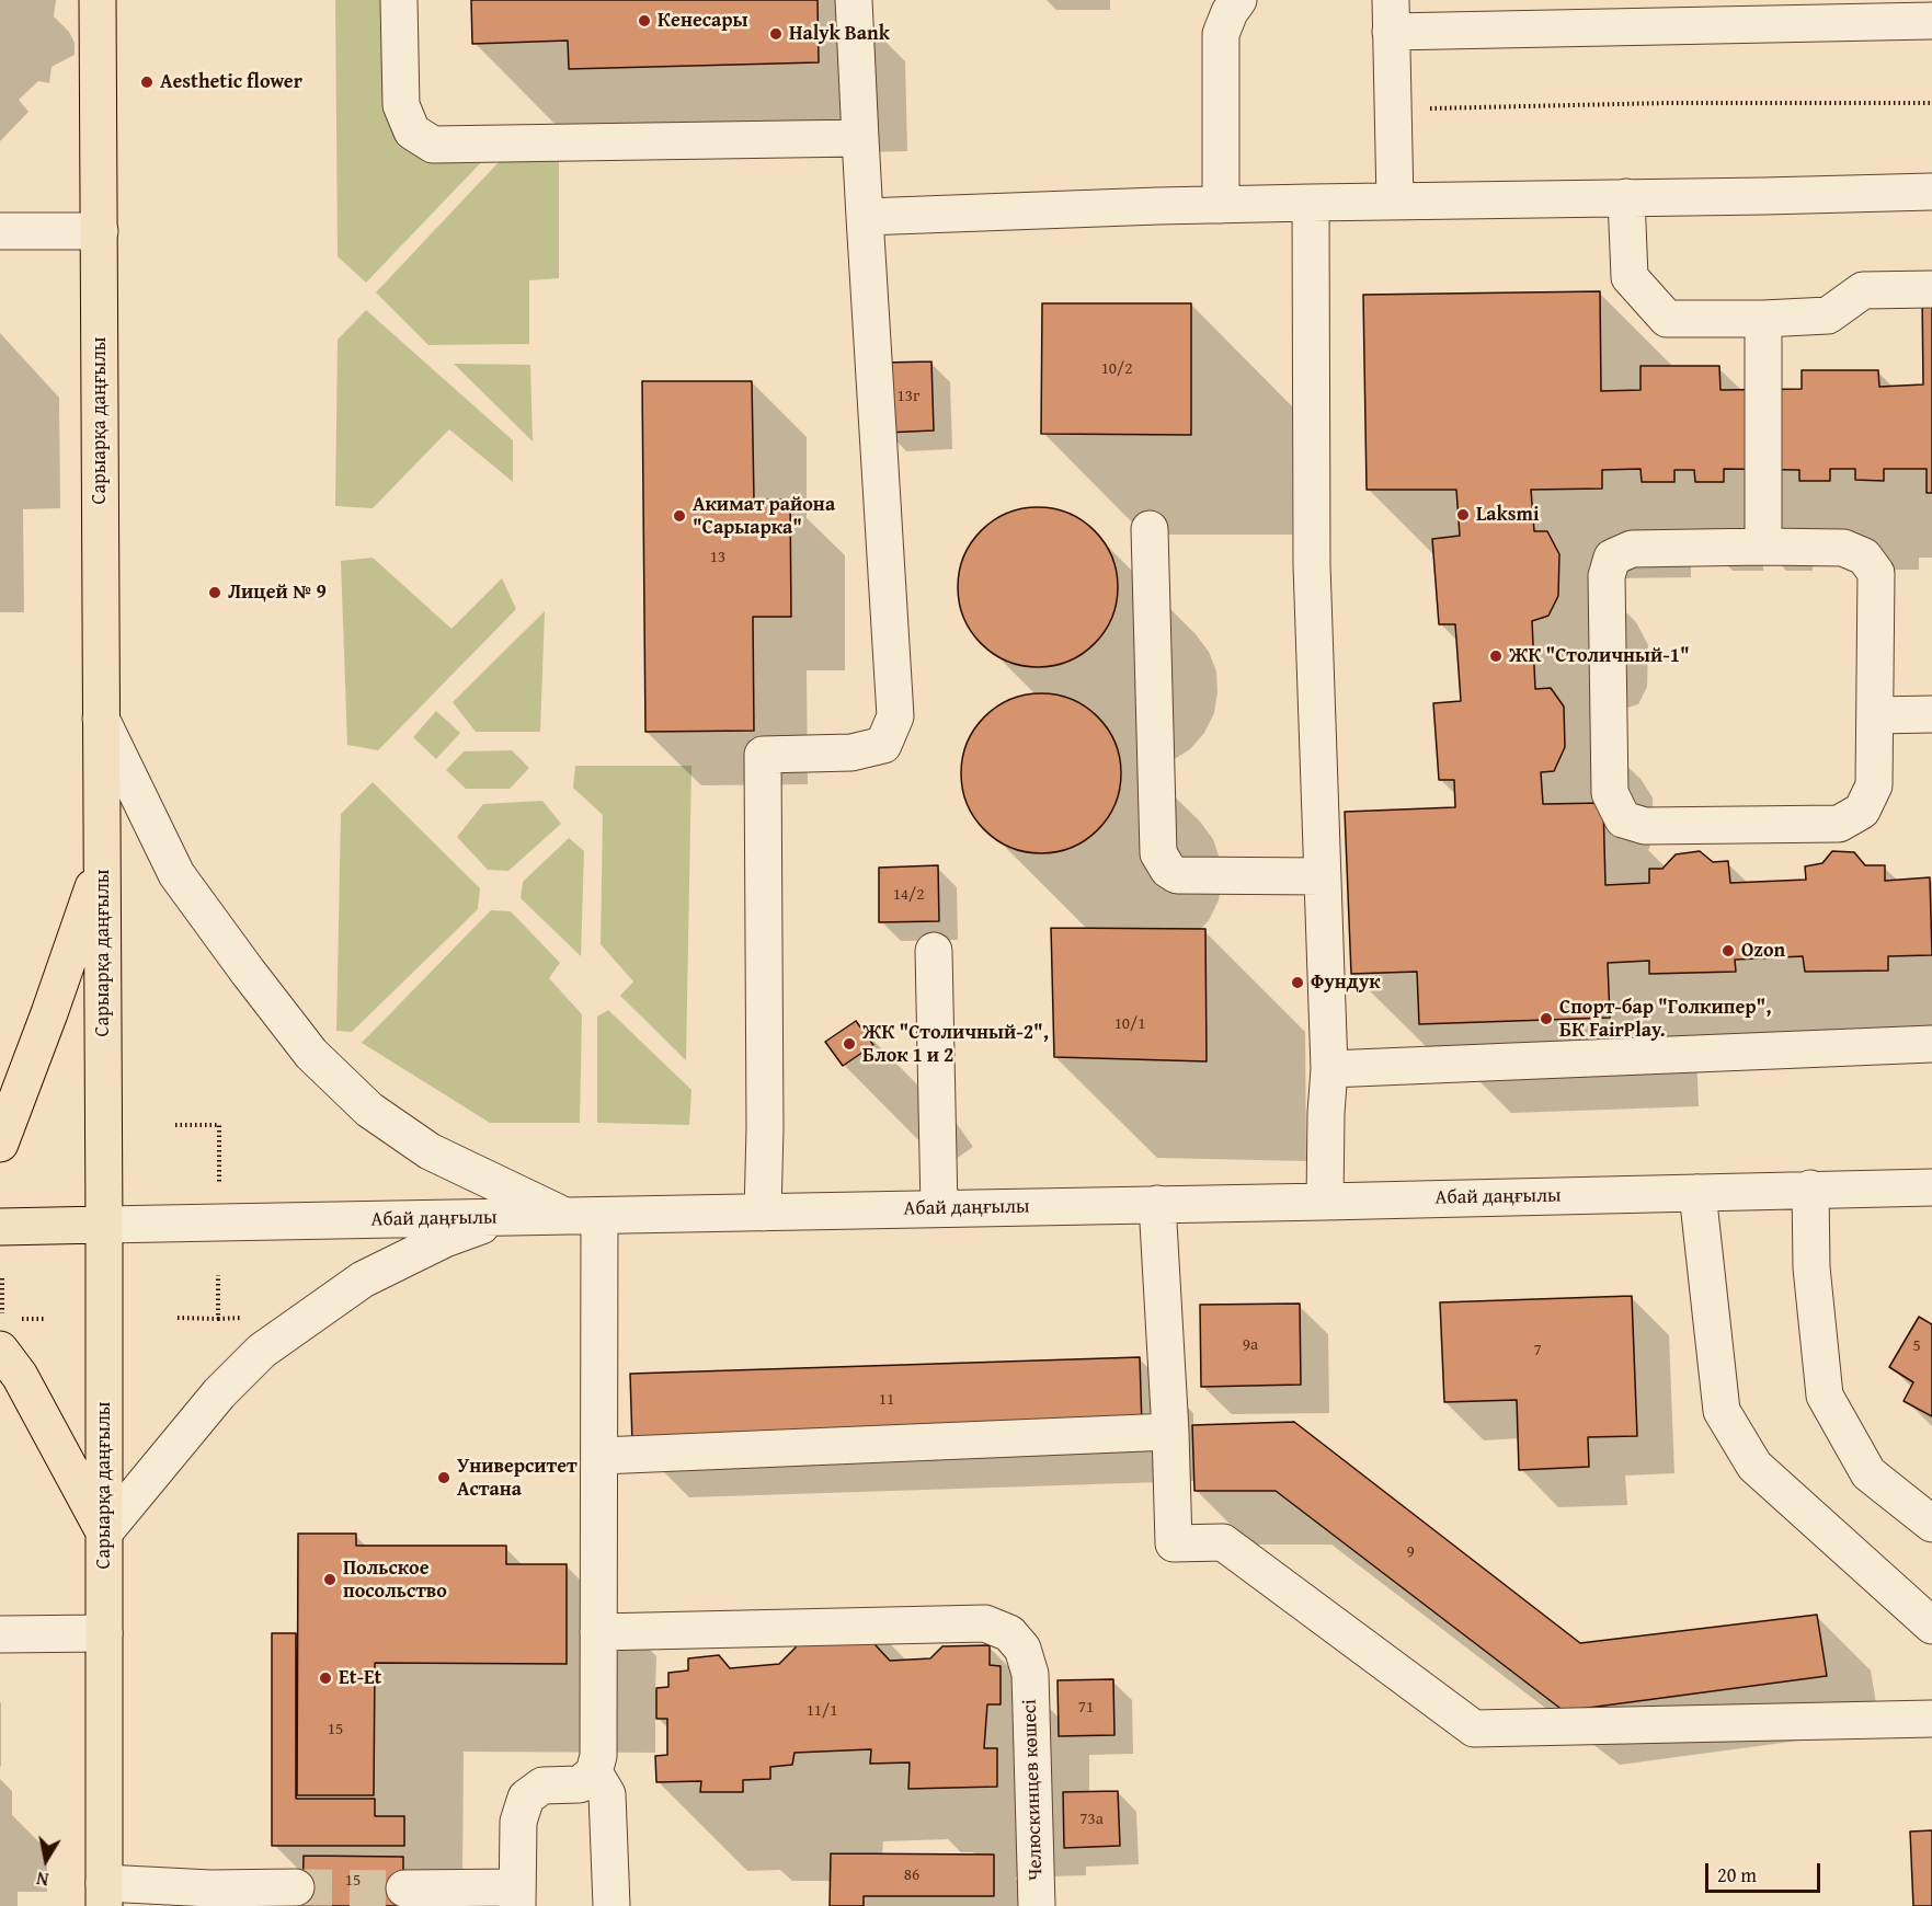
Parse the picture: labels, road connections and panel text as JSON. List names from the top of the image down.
{
  "streets": {
    "main road": ["Сарыарқа даңғылы", "Абай даңғылы"],
    "street": ["Челюскинцев көшесі"]
  },
  "crossings": [
    ["Сарыарқа даңғылы", "Абай даңғылы"]
  ],
  "places": [
    "Кенесары",
    "Halyk Bank",
    "Aesthetic flower",
    "Laksmi",
    "Акимат района \"Сарыарка\"",
    "Лицей № 9",
    "ЖК \"Столичный-1\"",
    "Ozon",
    "Фундук",
    "Спорт-бар \"Голкипер\", БК FairPlay.",
    "ЖК \"Столичный-2\", Блок 1 и 2",
    "Университет Астана",
    "Польское посольство",
    "Et-Et"
  ],
  "house_numbers": [
    "10/2",
    "13г",
    "13",
    "14/2",
    "10/1",
    "9а",
    "5",
    "7",
    "11",
    "9",
    "71",
    "11/1",
    "15",
    "73а",
    "86",
    "15"
  ],
  "scale_bar": "20 m",
  "north": "bottom"
}
